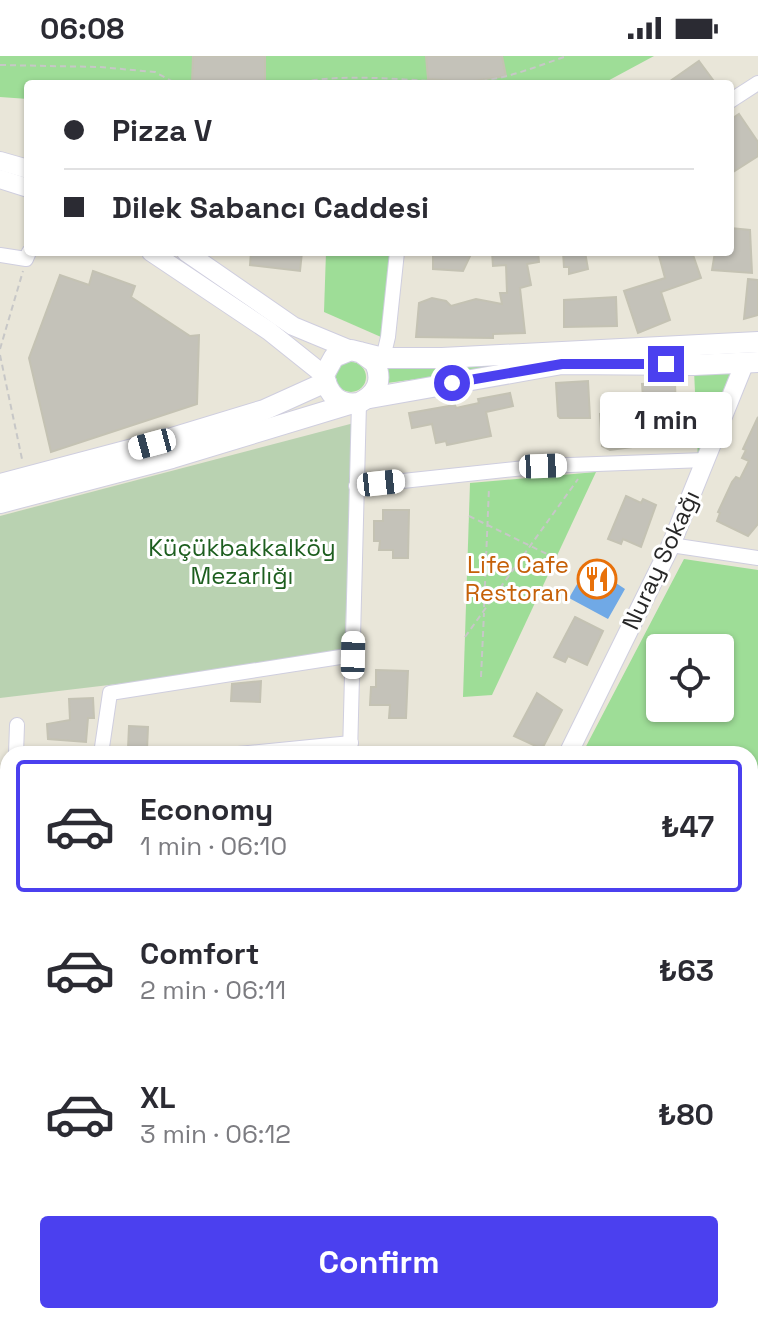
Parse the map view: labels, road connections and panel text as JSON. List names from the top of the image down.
{
  "streets": {
    "street": ["Nuray Sokağı"]
  },
  "parks": ["Küçükbakkalköy Mezarlığı"],
  "places": {
    "restaurant": ["Life Cafe Restoran"]
  },
  "page": {
    "status": "06:08",
    "banner": ["Pizza V", "Dilek Sabancı Caddesi"],
    "bubble": "1 min",
    "list": [
      {
        "name": "Economy",
        "note": "1 min · 06:10",
        "value": "₺47"
      },
      {
        "name": "Comfort",
        "note": "2 min · 06:11",
        "value": "₺63"
      },
      {
        "name": "XL",
        "note": "3 min · 06:12",
        "value": "₺80"
      }
    ],
    "buttons": "Confirm"
  }
}
